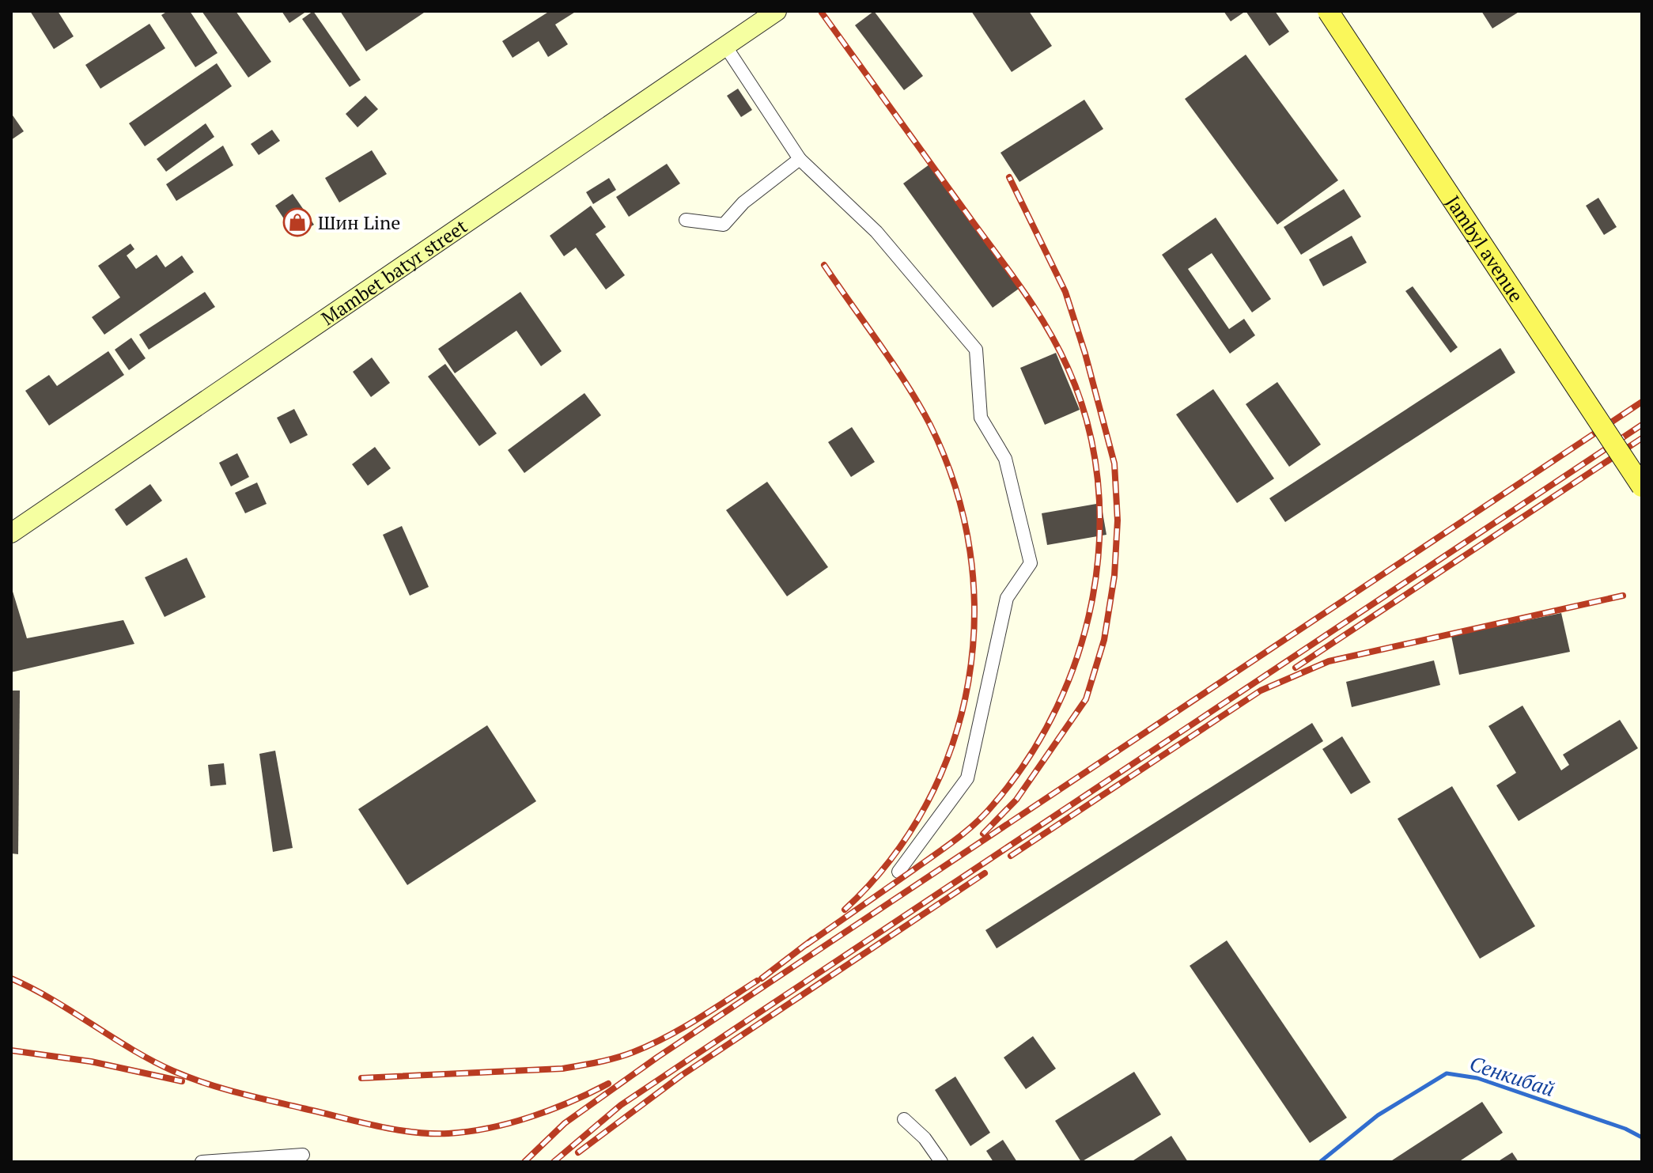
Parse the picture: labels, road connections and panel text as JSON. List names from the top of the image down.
{
  "streets": {
    "main road": ["Jambyl avenue", "Mambet batyr street"]
  },
  "water": ["Сенкибай"],
  "places": {
    "shop": ["Шин Line"]
  }
}
